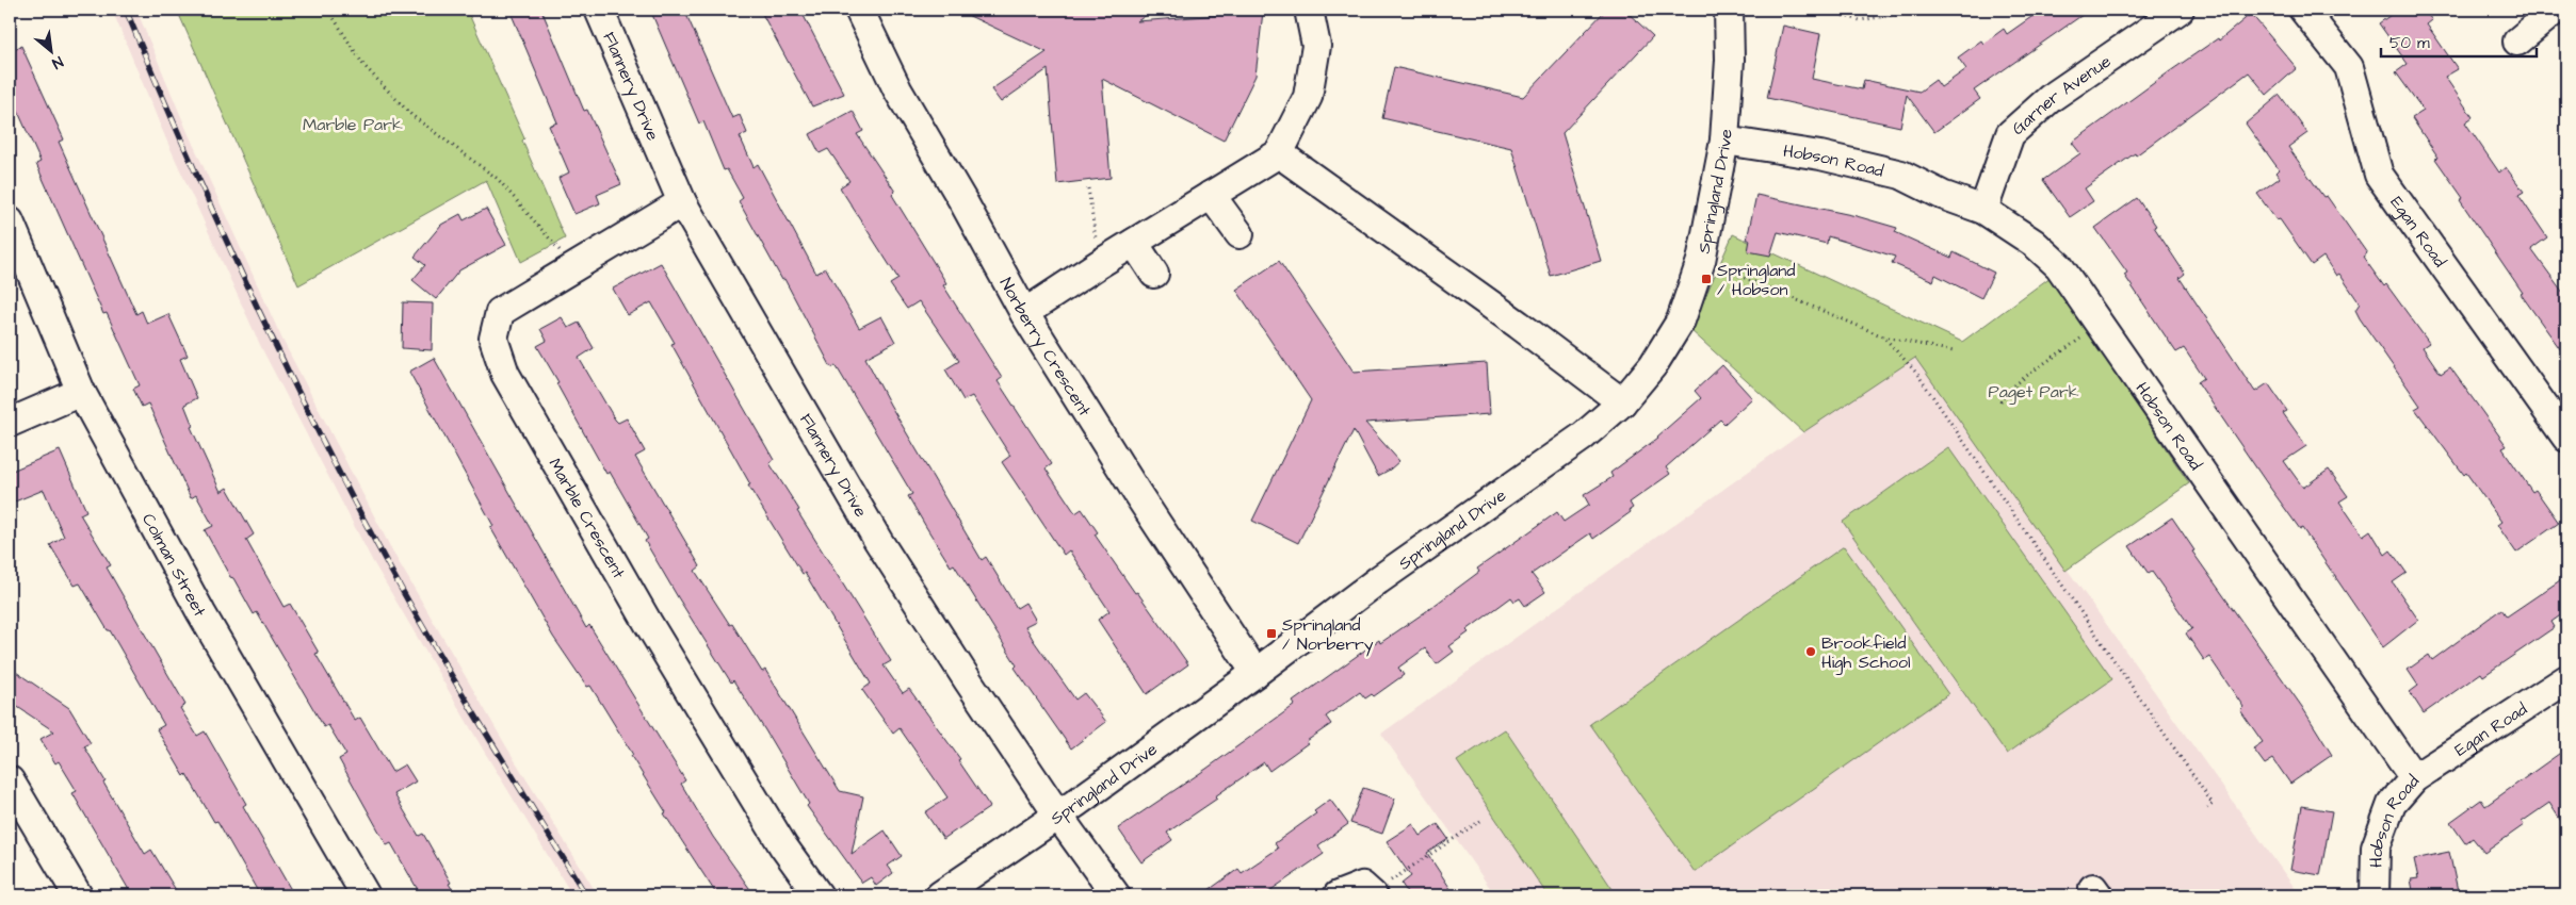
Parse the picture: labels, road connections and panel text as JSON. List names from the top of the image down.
{
  "streets": {
    "street": [
      "Flannery Drive",
      "Garner Avenue",
      "Hobson Road",
      "Springland Drive",
      "Egan Road",
      "Norberry Crescent",
      "Marble Crescent",
      "Colman Street"
    ]
  },
  "crossings": [
    ["Flannery Drive", "Springland Drive"],
    ["Flannery Drive", "Marble Crescent"],
    ["Garner Avenue", "Hobson Road"],
    ["Hobson Road", "Springland Drive"],
    ["Hobson Road", "Egan Road"],
    ["Springland Drive", "Norberry Crescent"]
  ],
  "parks": ["Marble Park", "Paget Park"],
  "places": {
    "transit": ["Springland / Hobson", "Springland / Norberry"],
    "other": ["Brookfield High School"]
  },
  "scale_bar": "50 m",
  "north": "bottom right"
}
